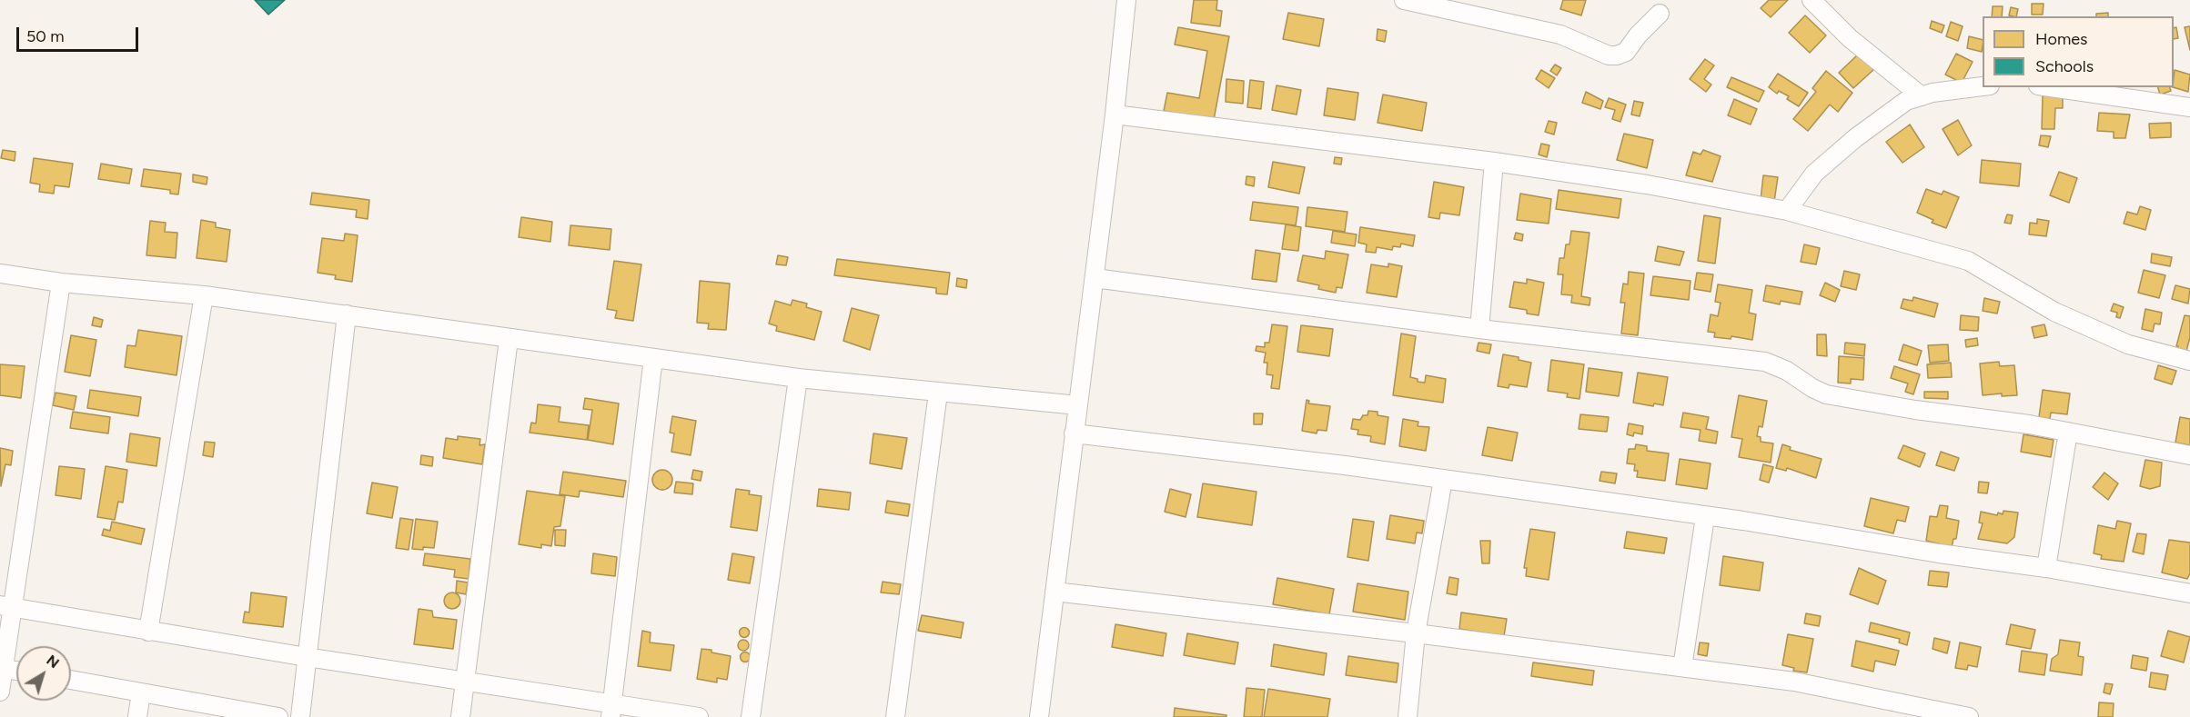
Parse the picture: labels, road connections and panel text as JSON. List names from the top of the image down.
{
  "legend": ["Homes", "Schools"],
  "scale_bar": "50 m",
  "north": "top right"
}
